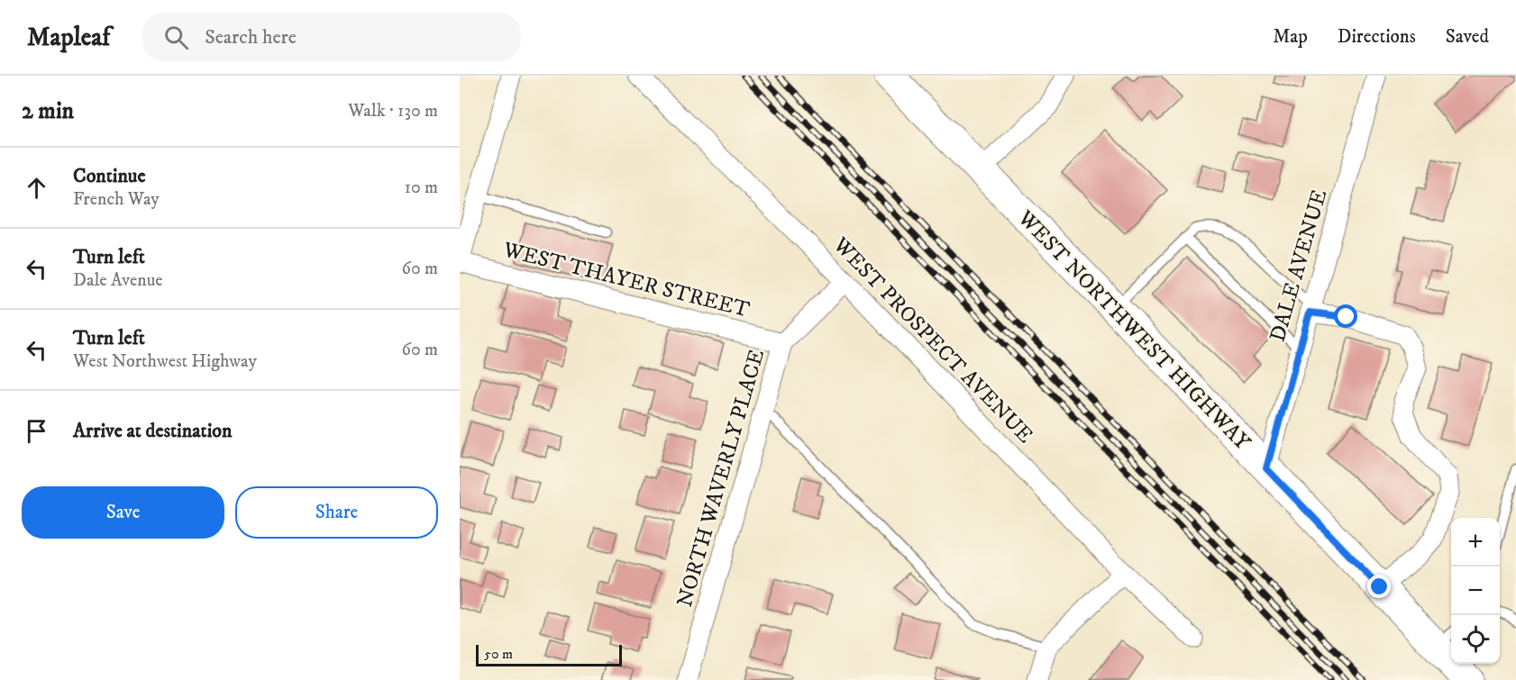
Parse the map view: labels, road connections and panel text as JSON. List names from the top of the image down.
{
  "streets": {
    "main road": ["WEST NORTHWEST HIGHWAY"],
    "street": [
      "DALE AVENUE",
      "WEST THAYER STREET",
      "WEST PROSPECT AVENUE",
      "NORTH WAVERLY PLACE"
    ]
  },
  "crossings": [
    ["DALE AVENUE", "WEST NORTHWEST HIGHWAY"],
    ["WEST THAYER STREET", "NORTH WAVERLY PLACE"],
    ["WEST PROSPECT AVENUE", "NORTH WAVERLY PLACE"]
  ],
  "scale_bar": "50 m",
  "page": {
    "header": "Mapleaf",
    "search": "Search here",
    "nav": ["Map", "Directions", "Saved"],
    "heading": ["2 min", "Walk · 130 m"],
    "list": [
      ["Continue", "French Way", "10 m"],
      ["Turn left", "Dale Avenue", "60 m"],
      ["Turn left", "West Northwest Highway", "60 m"],
      "Arrive at destination"
    ],
    "buttons": ["Save", "Share"],
    "map_buttons": ["+", "−"],
    "scale": "50 m"
  }
}
